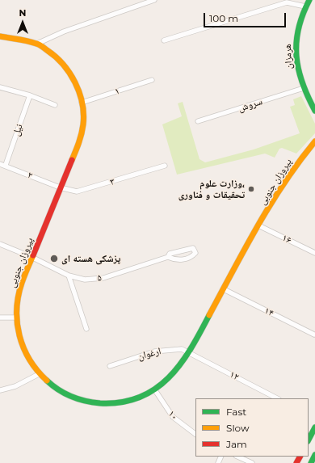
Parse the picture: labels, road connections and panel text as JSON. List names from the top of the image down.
{
  "streets": {
    "street": [
      "هرمزان",
      "۱",
      "سروش",
      "نیل",
      "۲",
      "۳",
      "پیروزان جنوبی",
      "۱۶",
      "۵",
      "۱۴",
      "ارغوان",
      "۱۲",
      "۱۰"
    ]
  },
  "crossings": [
    ["هرمزان", "سروش"],
    ["۱", "پیروزان جنوبی"],
    ["نیل", "۲"],
    ["۲", "۳"],
    ["۲", "پیروزان جنوبی"],
    ["۳", "پیروزان جنوبی"],
    ["پیروزان جنوبی", "۱۶"],
    ["پیروزان جنوبی", "۵"],
    ["پیروزان جنوبی", "۱۴"],
    ["پیروزان جنوبی", "ارغوان"],
    ["پیروزان جنوبی", "۱۲"],
    ["پیروزان جنوبی", "۱۰"],
    ["ارغوان", "۱۲"]
  ],
  "places": ["وزارت علوم، تحقیقات و فناوری", "پزشکی هسته ای"],
  "legend": ["Fast", "Slow", "Jam"],
  "scale_bar": "100 m",
  "north": "top"
}
